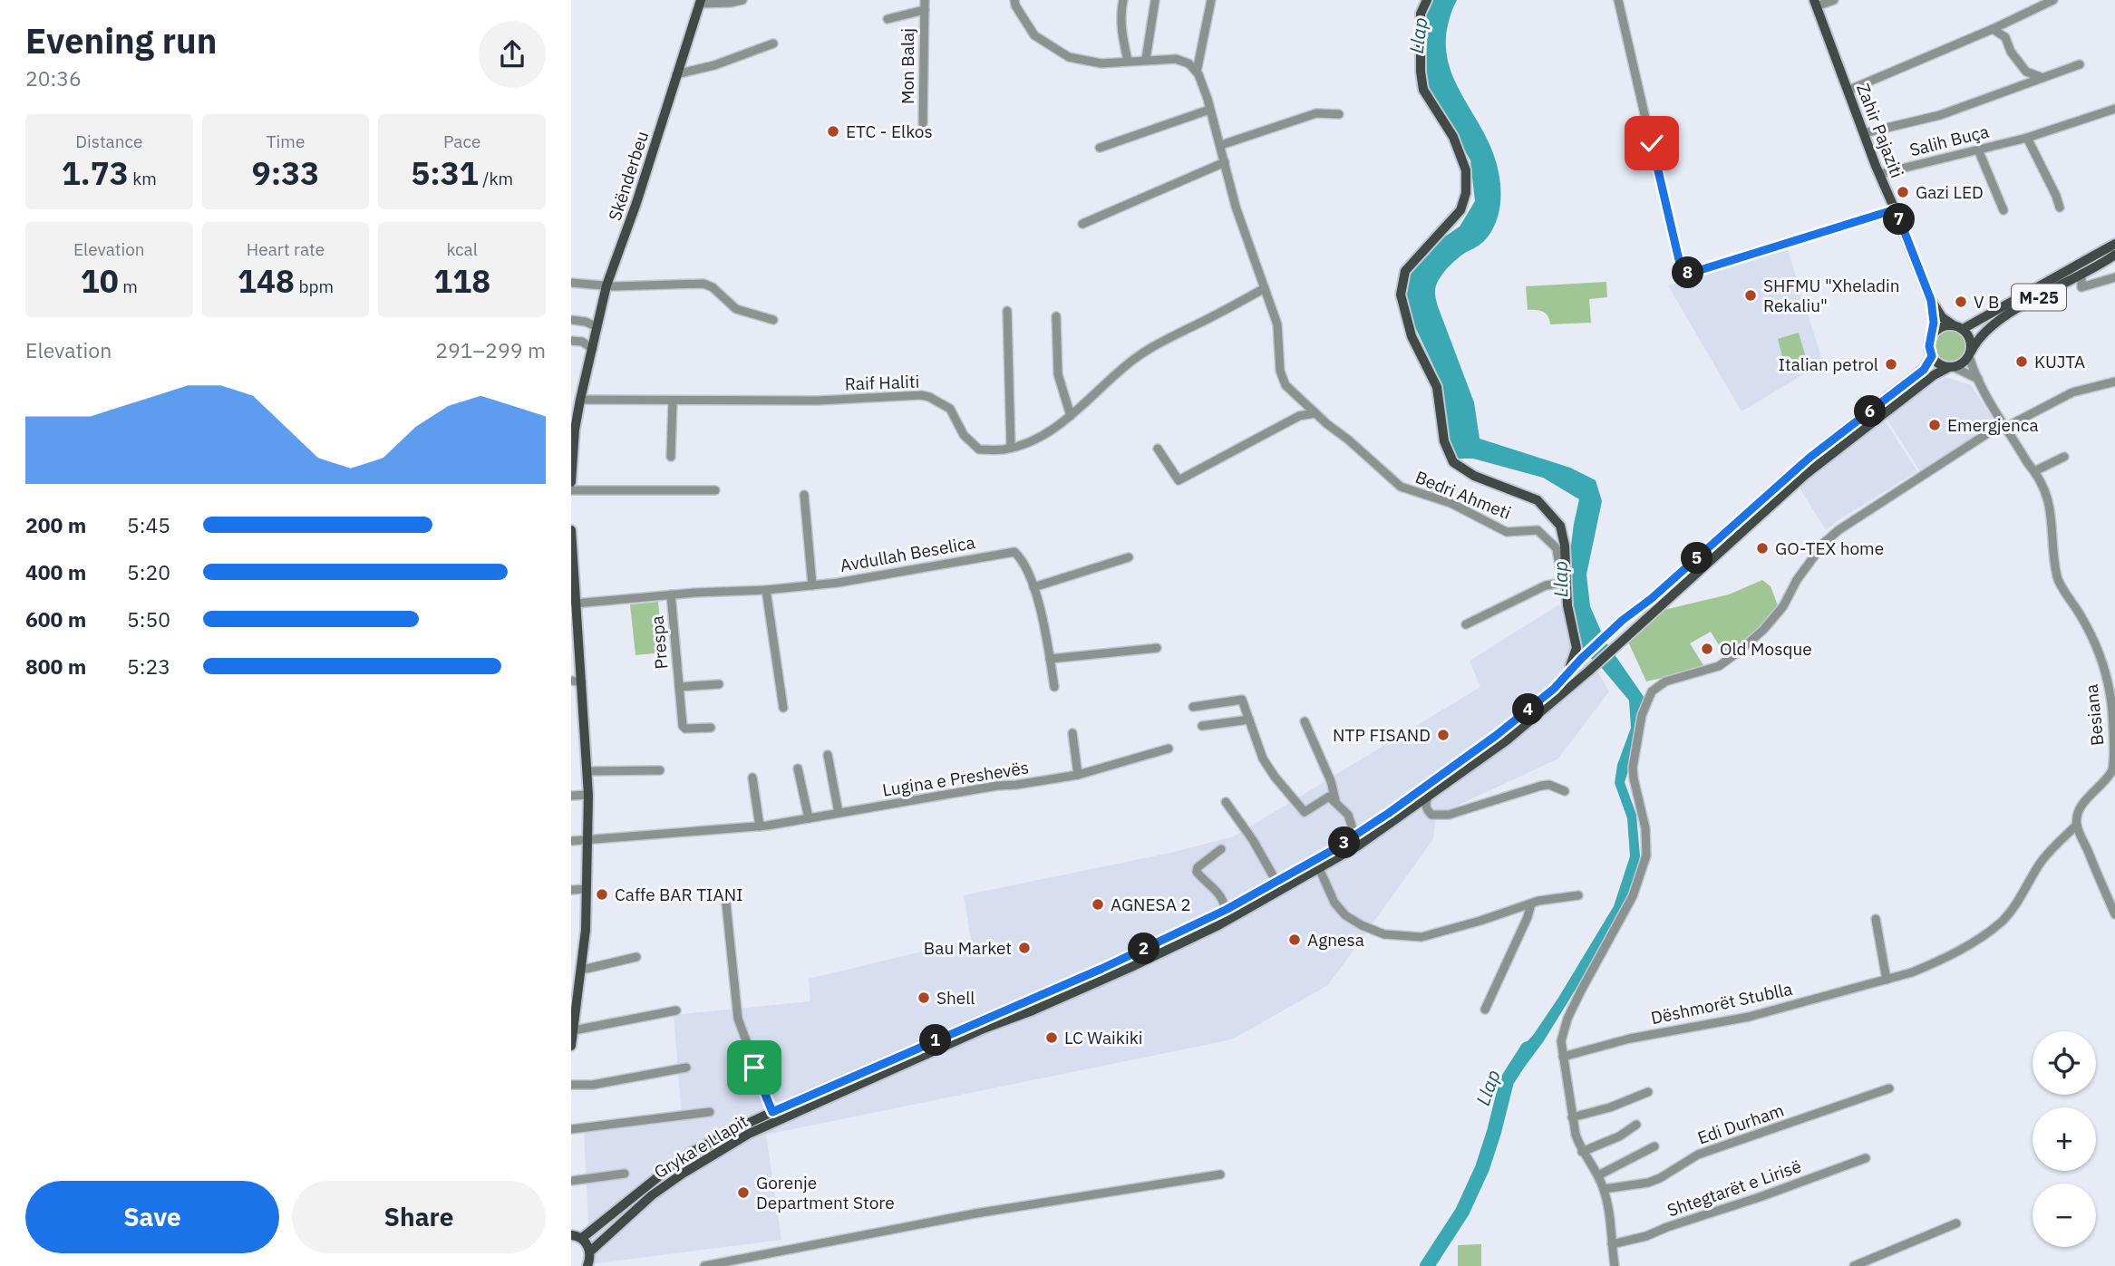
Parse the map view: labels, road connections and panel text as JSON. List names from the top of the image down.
{
  "streets": {
    "main road": [
      "Zahir Pajaziti",
      "Skënderbeu",
      "M-25",
      "Gryka e Llapit"
    ],
    "street": [
      "Mon Balaj",
      "Salih Buça",
      "Raif Haliti",
      "Bedri Ahmeti",
      "Avdullah Beselica",
      "Prespa",
      "Besiana",
      "Lugina e Preshevës",
      "Dëshmorët Stublla",
      "Edi Durham",
      "Shtegtarët e Lirisë"
    ]
  },
  "crossings": [
    ["Zahir Pajaziti", "Salih Buça"],
    ["Zahir Pajaziti", "M-25"],
    ["Zahir Pajaziti", "Besiana"],
    ["Zahir Pajaziti", "Gryka e Llapit"],
    ["Skënderbeu", "Raif Haliti"],
    ["M-25", "Besiana"],
    ["M-25", "Gryka e Llapit"],
    ["Raif Haliti", "Bedri Ahmeti"],
    ["Avdullah Beselica", "Prespa"],
    ["Besiana", "Dëshmorët Stublla"],
    ["Besiana", "Gryka e Llapit"]
  ],
  "water": ["Llap"],
  "places": [
    "ETC - Elkos",
    "Gazi LED",
    "SHFMU \"Xheladin Rekaliu\"",
    "V B",
    "KUJTA",
    "Italian petrol",
    "Emergjenca",
    "GO-TEX home",
    "Old Mosque",
    "NTP FISAND",
    "Caffe BAR TIANI",
    "AGNESA 2",
    "Agnesa",
    "Bau Market",
    "Shell",
    "LC Waikiki",
    "Gorenje Department Store"
  ],
  "page": {
    "heading": ["Evening run", "20:36"],
    "stats": [
      ["Distance", "1.73 km"],
      ["Time", "9:33"],
      ["Pace", "5:31 /km"],
      ["Elevation", "10 m"],
      ["Heart rate", "148 bpm"],
      ["kcal", "118"]
    ],
    "pins": [
      "7",
      "8",
      "6",
      "5",
      "4",
      "3",
      "2",
      "1"
    ],
    "chart": ["Elevation", "291–299 m"],
    "list": [
      {
        "name": "200 m",
        "note": "5:45"
      },
      {
        "name": "400 m",
        "note": "5:20"
      },
      {
        "name": "600 m",
        "note": "5:50"
      },
      {
        "name": "800 m",
        "note": "5:23"
      }
    ],
    "map_buttons": ["+", "−"],
    "buttons": ["Save", "Share"]
  }
}
